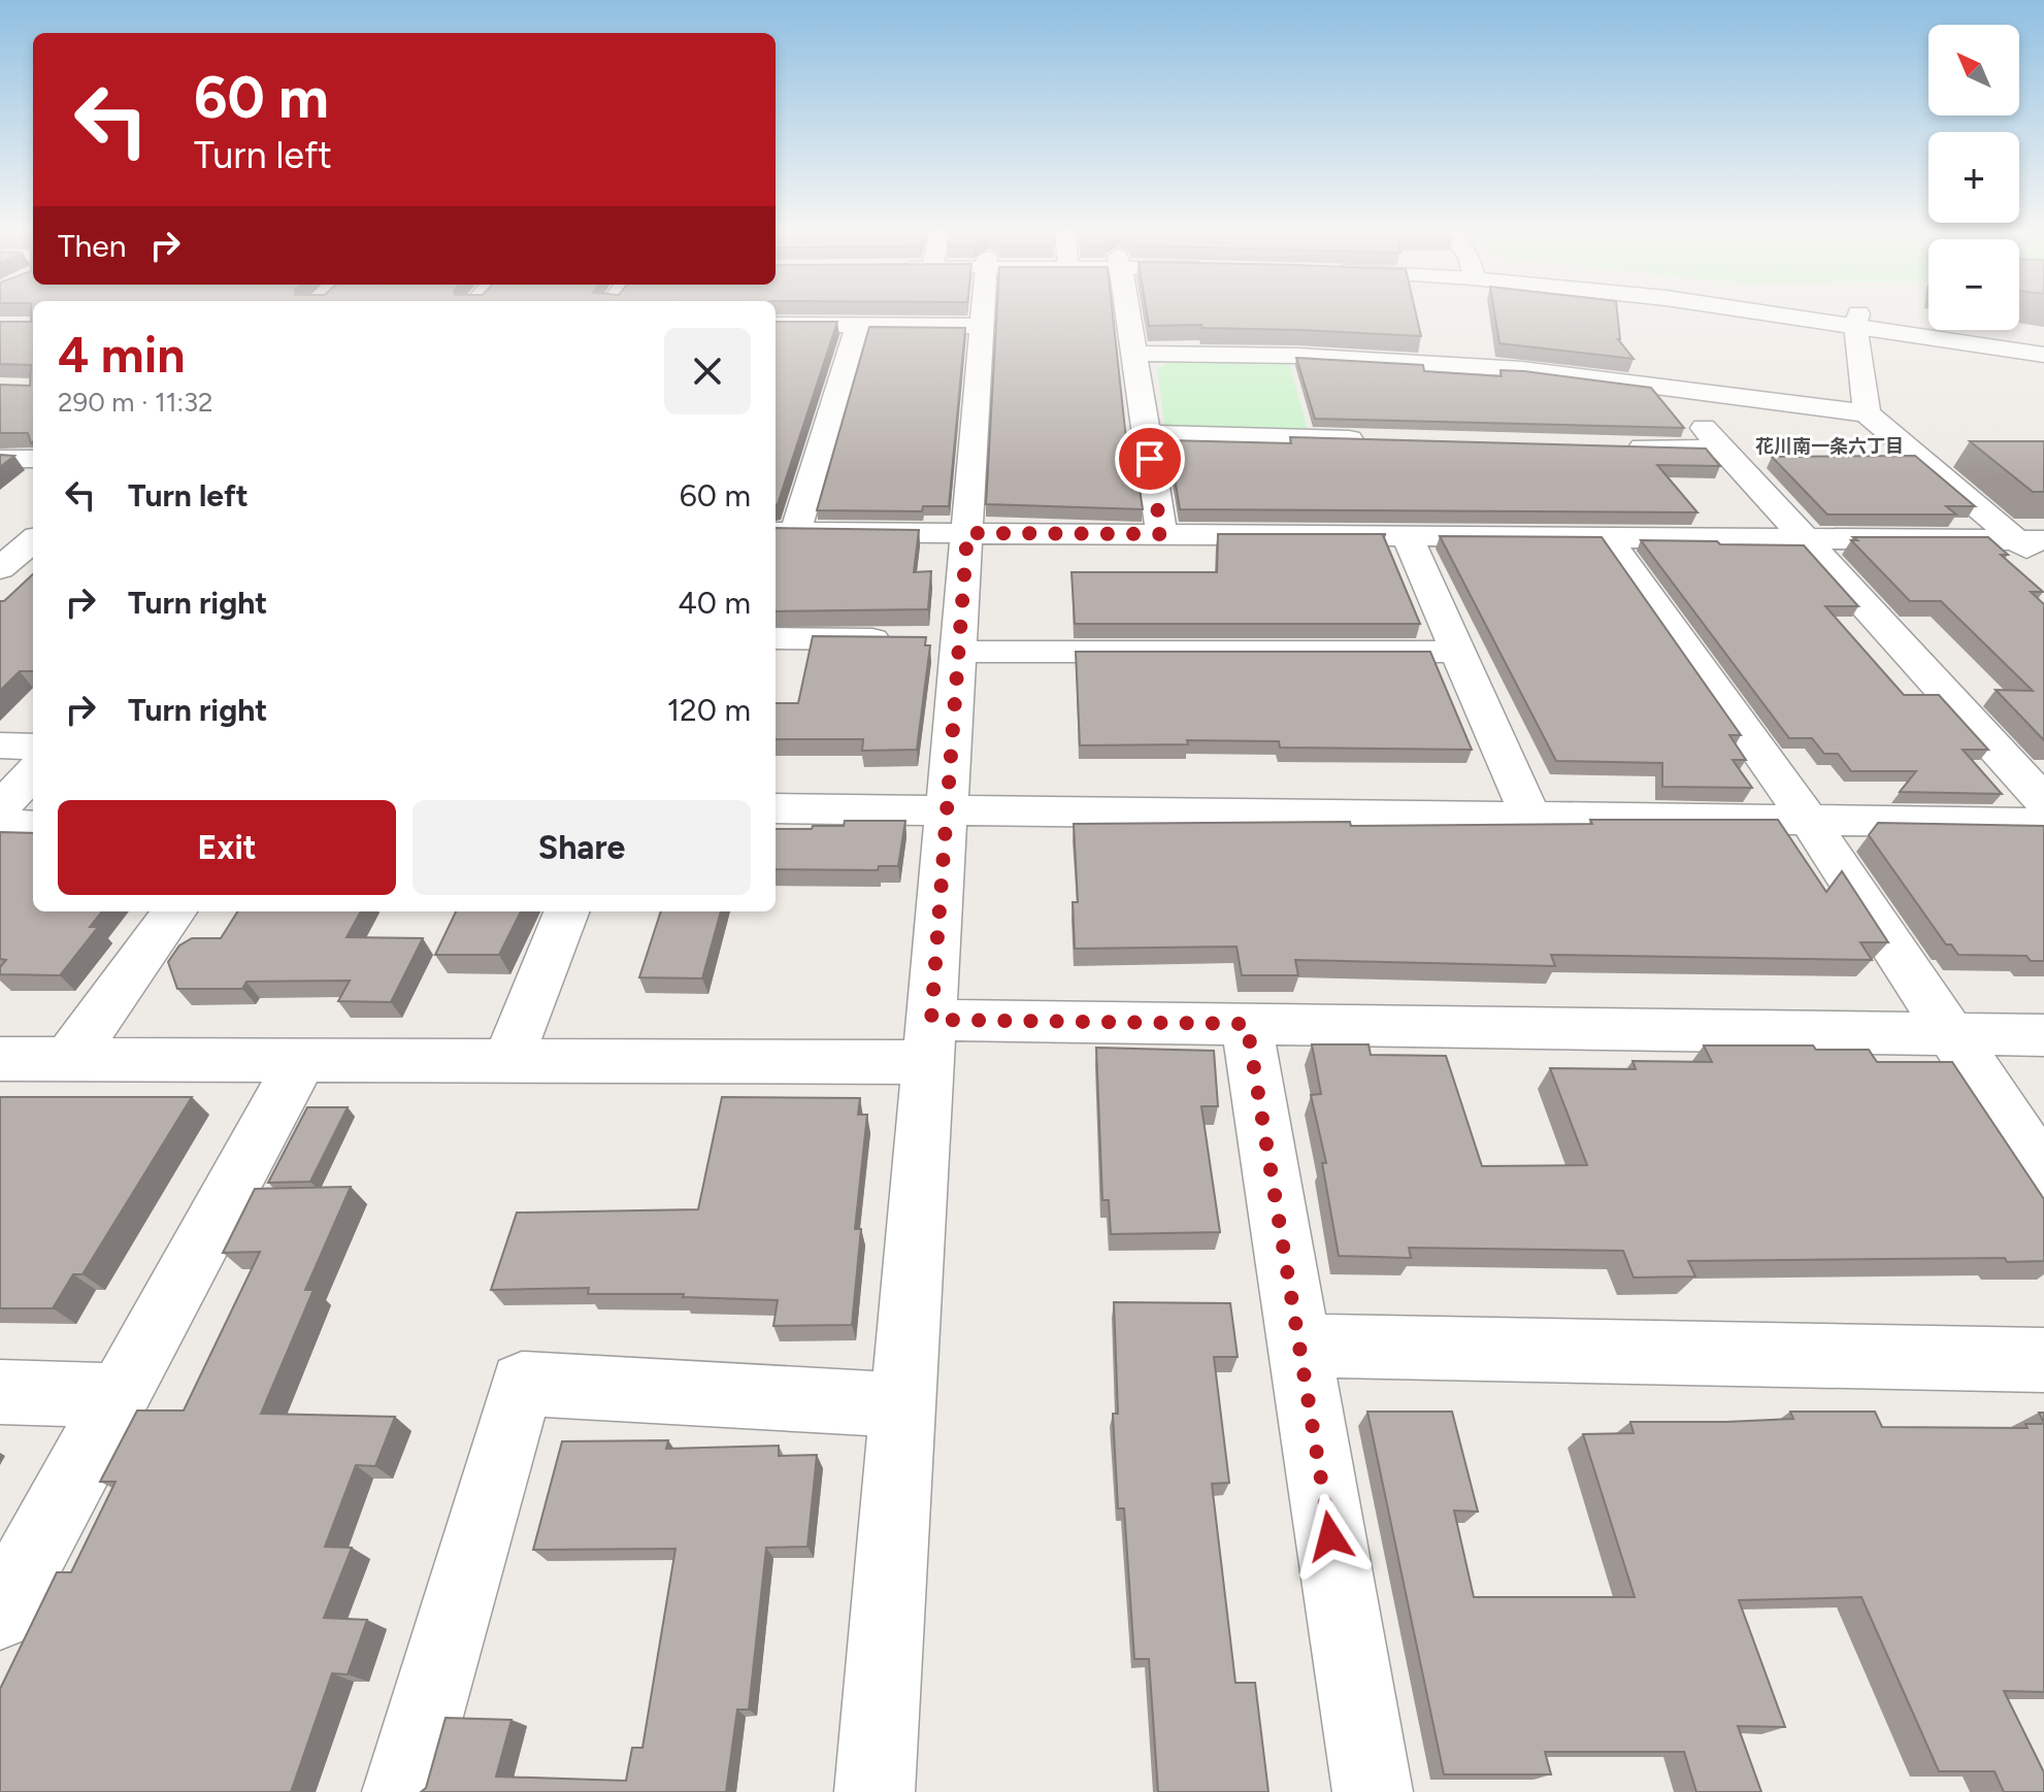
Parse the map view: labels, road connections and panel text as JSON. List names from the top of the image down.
{
  "districts": ["花川南一条六丁目"],
  "north": "top left",
  "page": {
    "map_buttons": ["+", "−"],
    "turn": ["60 m", "Turn left"],
    "then": "Then",
    "heading": ["4 min", "290 m · 11:32"],
    "list": [
      {
        "name": "Turn left",
        "value": "60 m"
      },
      {
        "name": "Turn right",
        "value": "40 m"
      },
      {
        "name": "Turn right",
        "value": "120 m"
      }
    ],
    "buttons": ["Exit", "Share"]
  }
}
